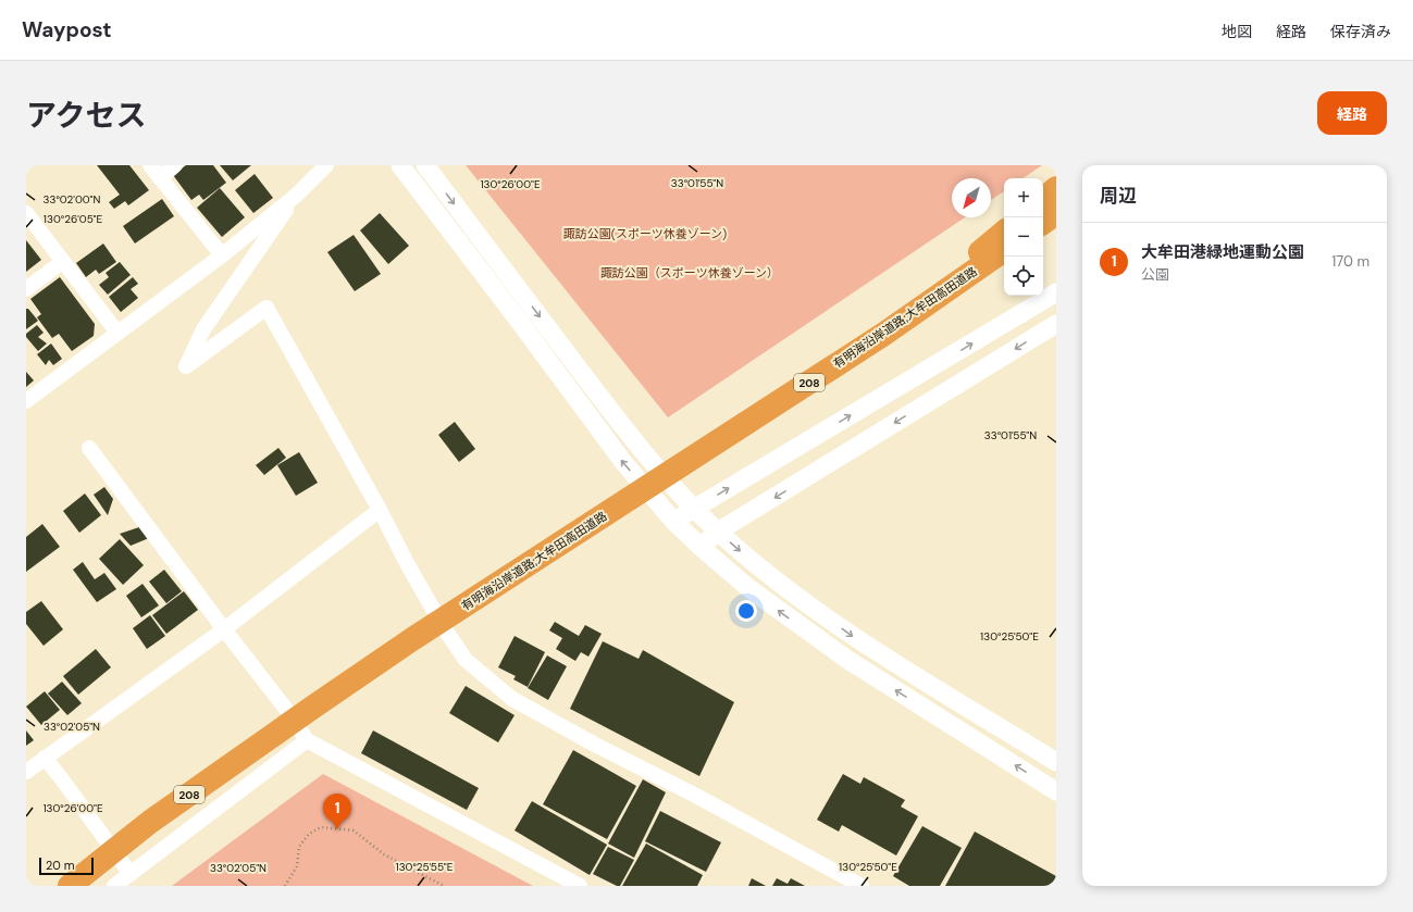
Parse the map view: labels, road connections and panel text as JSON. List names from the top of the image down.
{
  "streets": {
    "highway": ["有明海沿岸道路;大牟田高田道路", "208"]
  },
  "crossings": [
    ["有明海沿岸道路;大牟田高田道路", "208"]
  ],
  "parks": ["諏訪公園(スポーツ休養ゾーン)", "諏訪公園（スポーツ休養ゾーン）"],
  "scale_bar": "20 m",
  "north": "bottom left",
  "page": {
    "header": "Waypost",
    "nav": ["地図", "経路", "保存済み"],
    "title": "アクセス",
    "buttons": "経路",
    "heading": "周辺",
    "map_buttons": ["+", "−"],
    "list": [
      {
        "mark": "1",
        "name": "大牟田港緑地運動公園",
        "note": "公園",
        "value": "170 m"
      }
    ],
    "pins": "1",
    "scale": "20 m"
  },
  "coordinates": [
    "33°01'55\"N",
    "130°26'00\"E",
    "33°02'00\"N",
    "130°26'05\"E",
    "130°25'50\"E",
    "33°02'05\"N",
    "130°25'55\"E"
  ]
}
